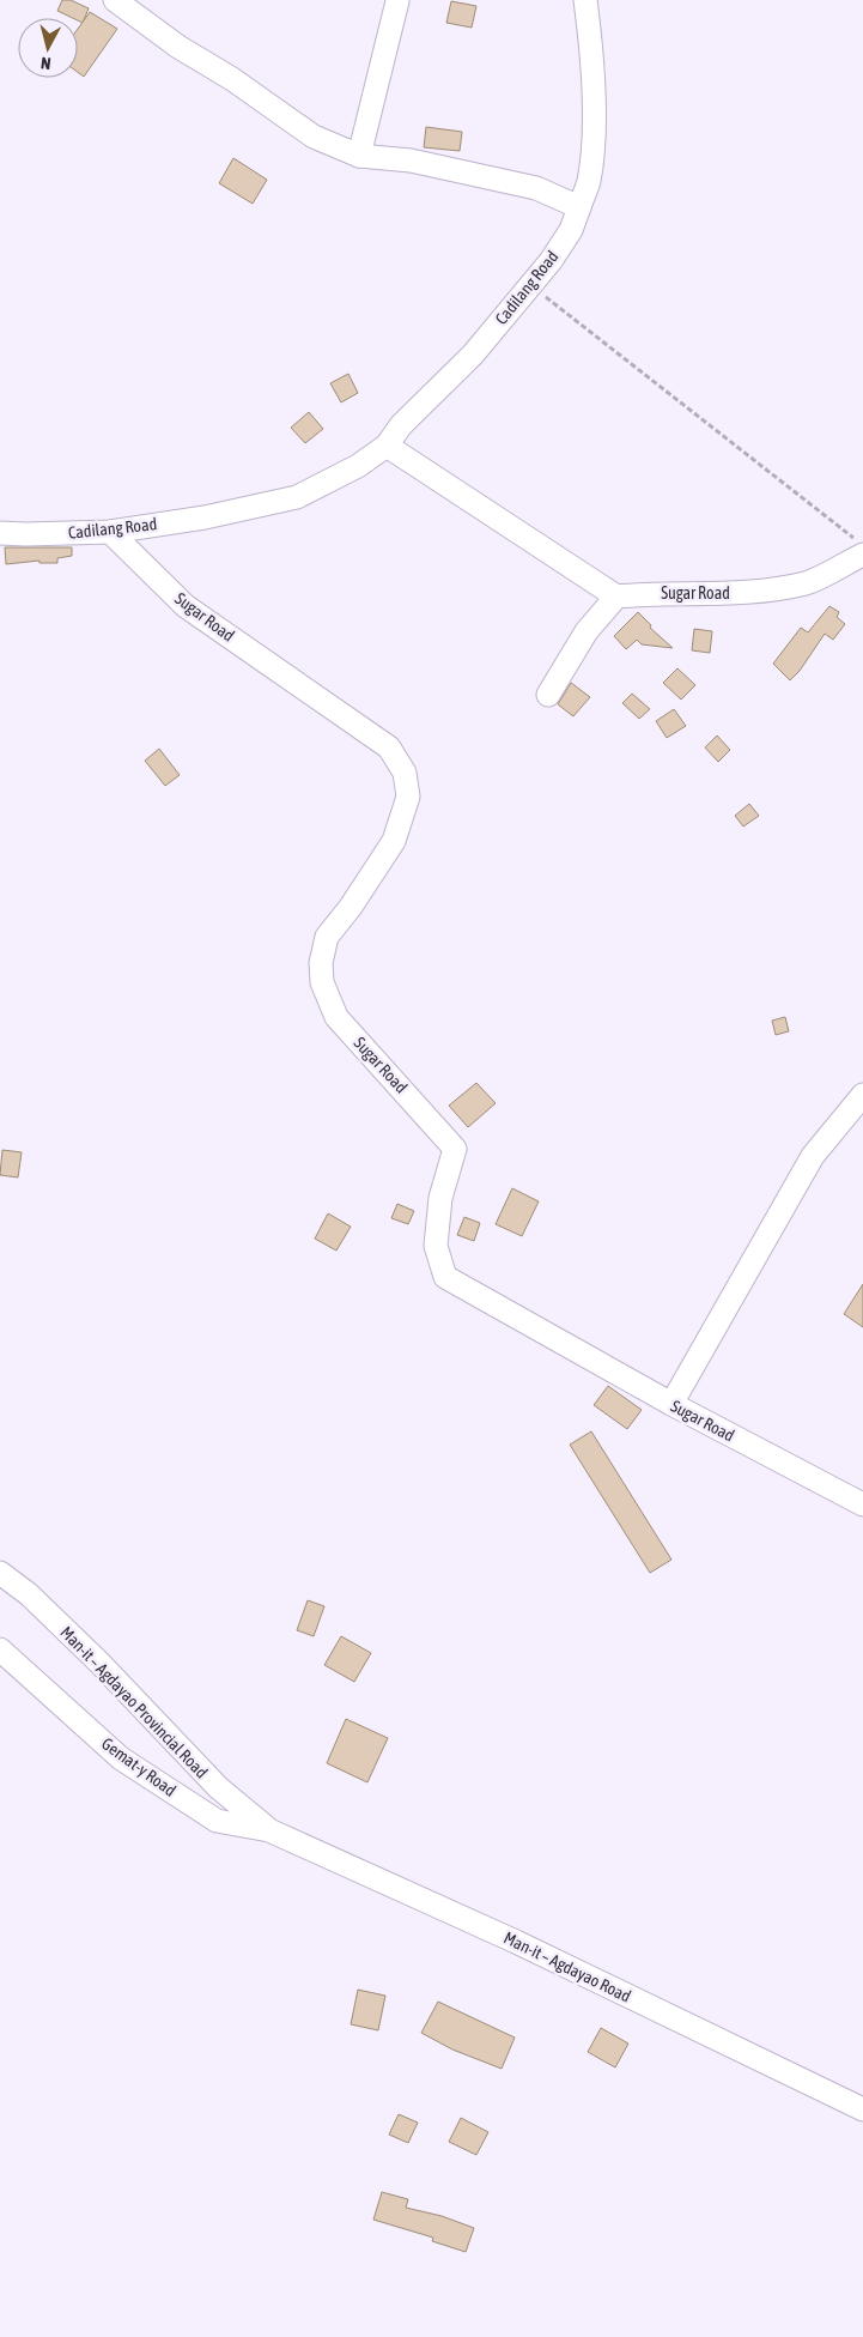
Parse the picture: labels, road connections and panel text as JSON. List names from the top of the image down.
{
  "streets": {
    "street": [
      "Cadilang Road",
      "Sugar Road",
      "Man-it – Agdayao Provincial Road",
      "Gemat-y Road",
      "Man-it – Agdayao Road"
    ]
  },
  "crossings": [
    ["Cadilang Road", "Sugar Road"],
    ["Man-it – Agdayao Provincial Road", "Gemat-y Road"],
    ["Man-it – Agdayao Provincial Road", "Man-it – Agdayao Road"],
    ["Gemat-y Road", "Man-it – Agdayao Road"]
  ],
  "north": "bottom"
}
